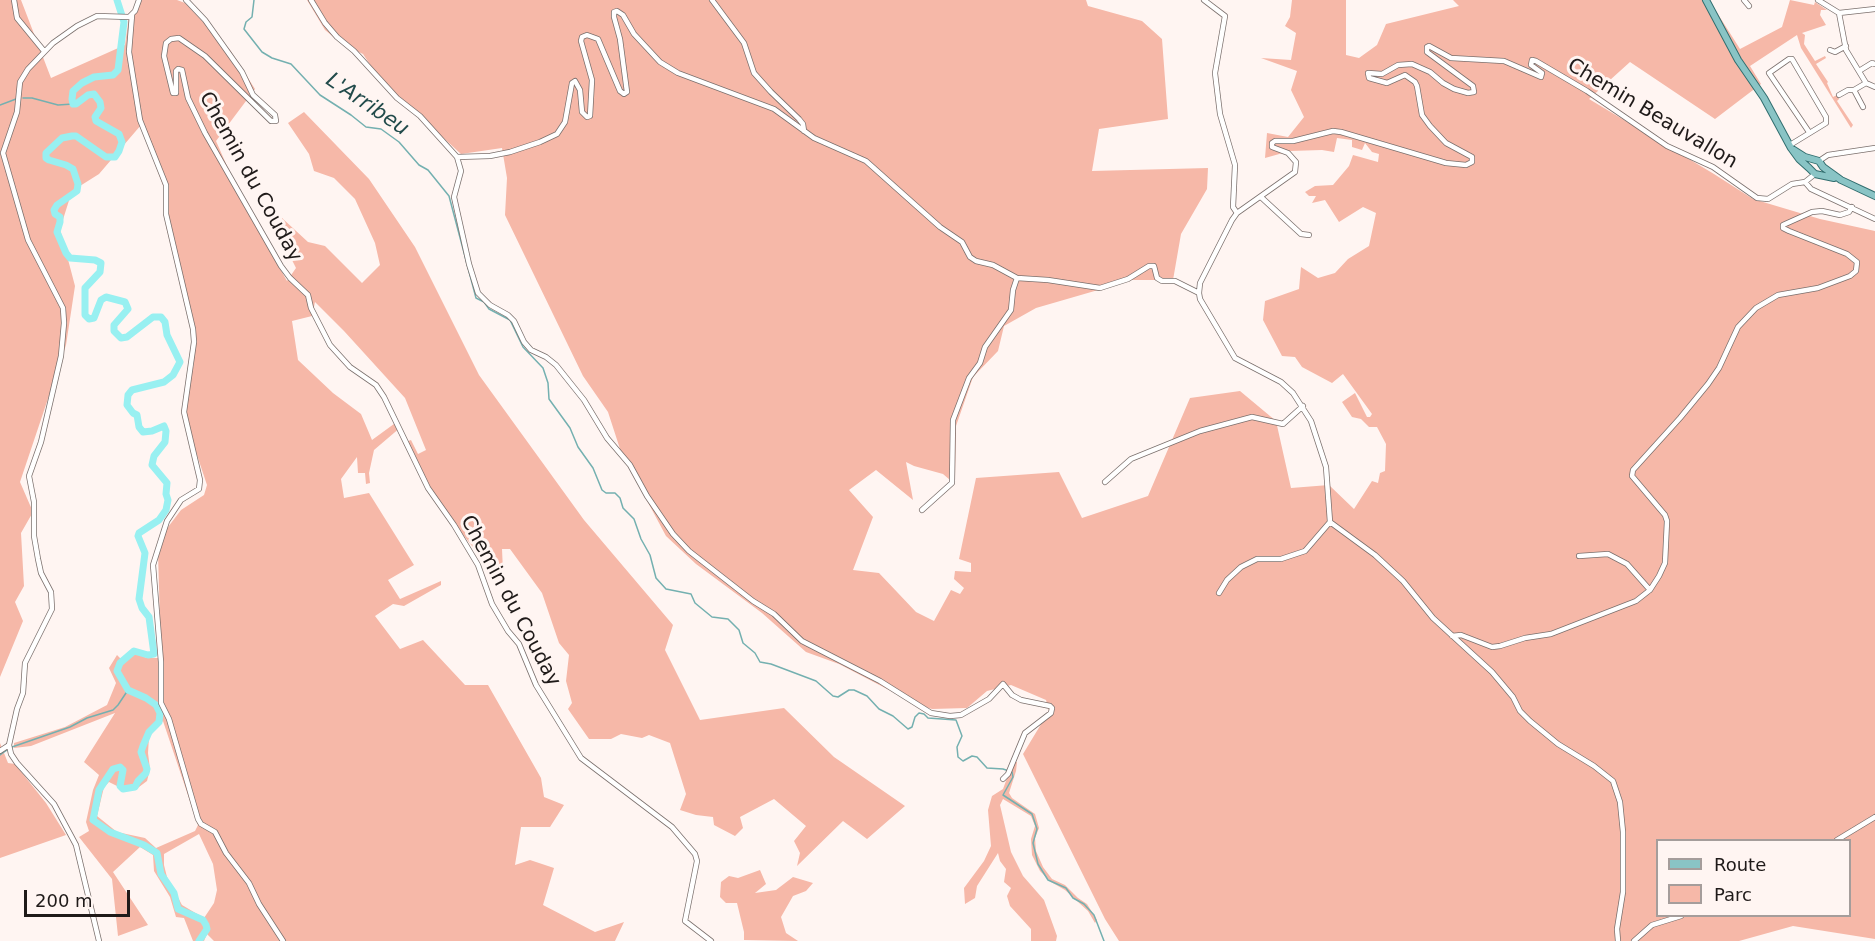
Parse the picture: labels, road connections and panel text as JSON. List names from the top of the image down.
{
  "streets": {
    "street": ["Chemin Beauvallon", "Chemin du Couday"]
  },
  "water": ["L'Arribeu"],
  "legend": ["Route", "Parc"],
  "scale_bar": "200 m"
}
